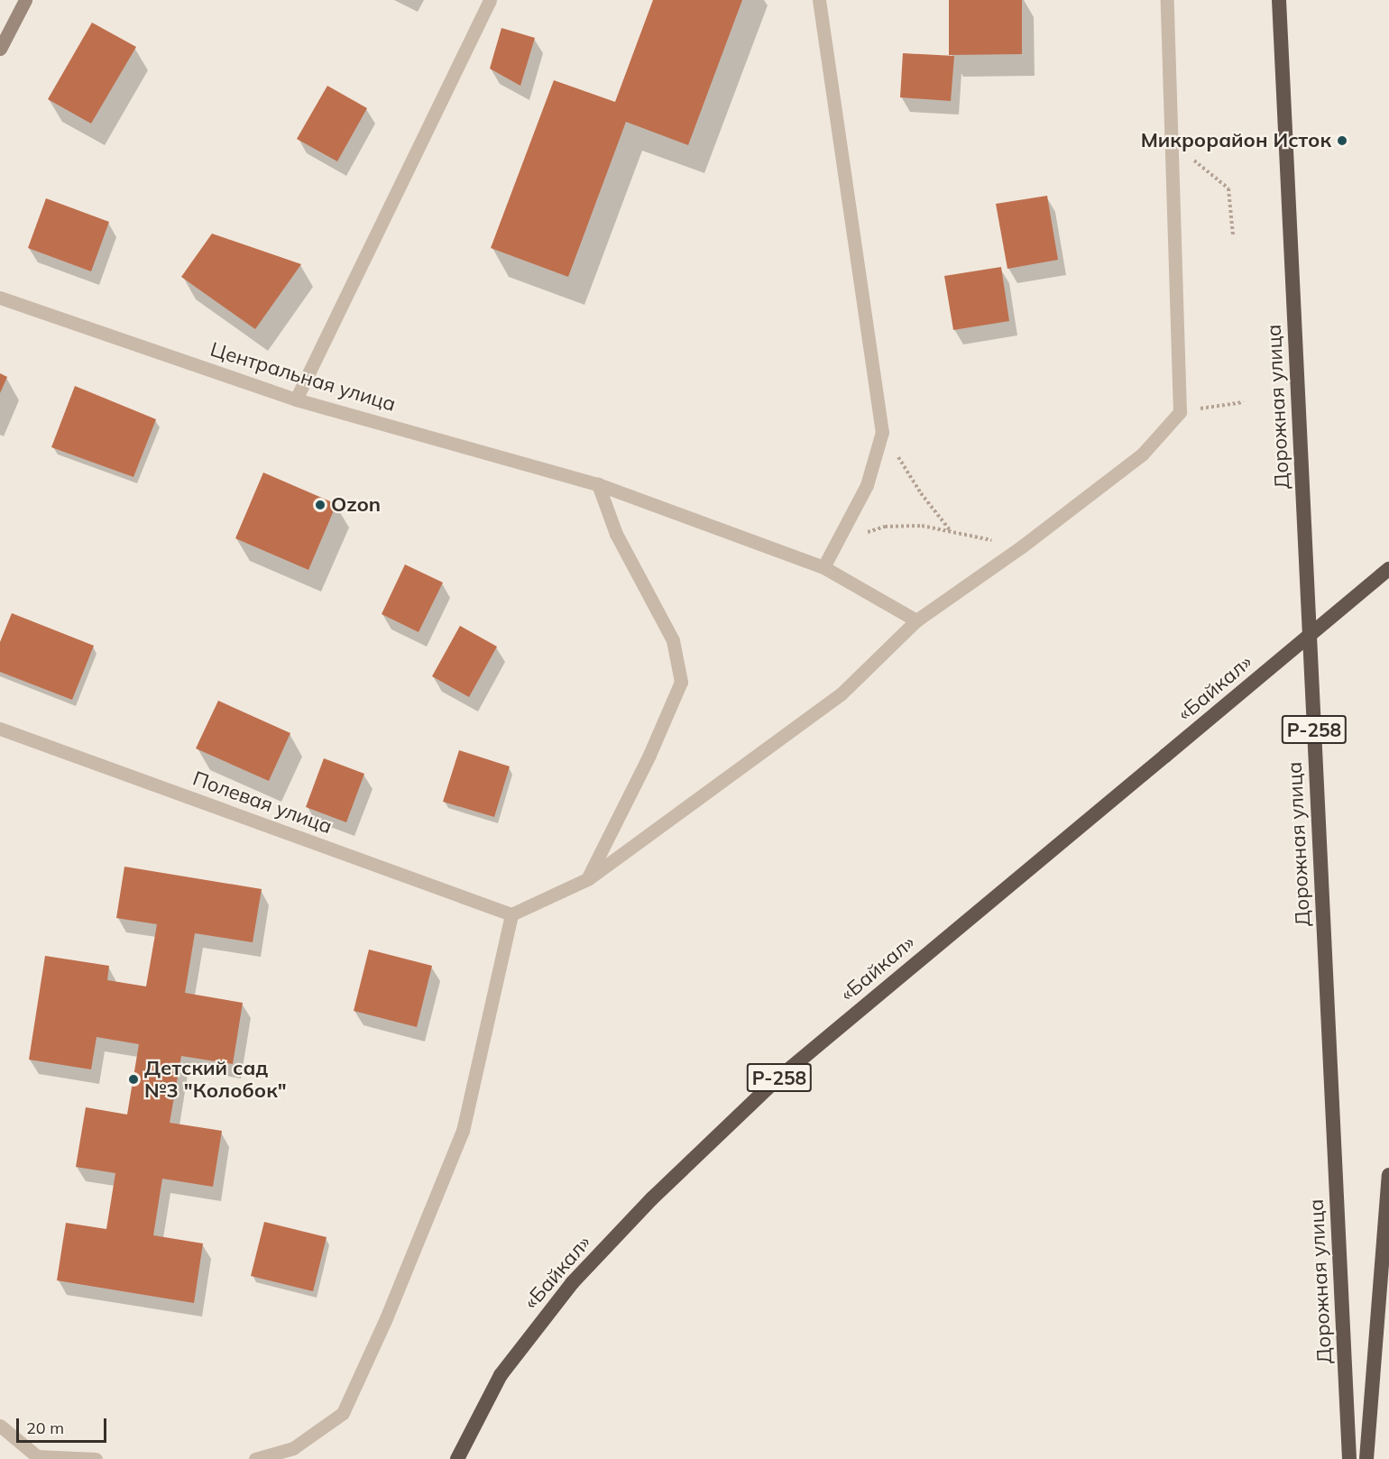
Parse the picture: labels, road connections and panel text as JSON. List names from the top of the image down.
{
  "streets": {
    "highway": ["Дорожная улица", "«Байкал»", "Р-258"],
    "street": ["Центральная улица", "Полевая улица"]
  },
  "places": ["Микрорайон Исток", "Ozon", "Детский сад №3 \"Колобок\""],
  "scale_bar": "20 m"
}
